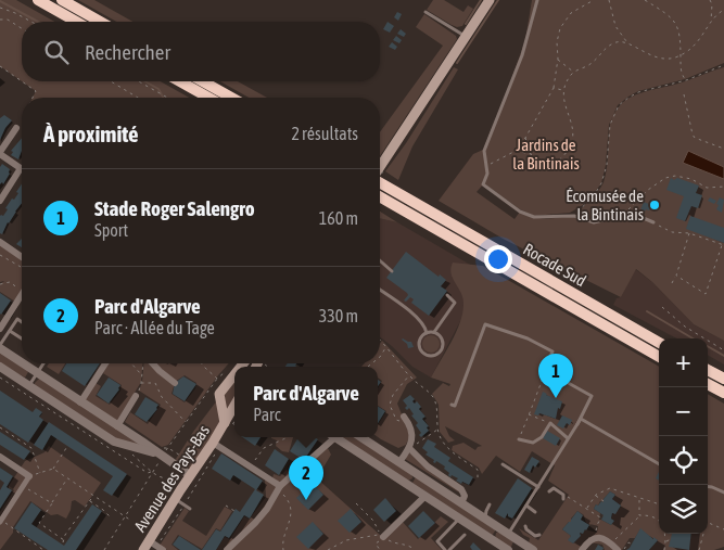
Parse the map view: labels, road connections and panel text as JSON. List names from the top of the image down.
{
  "streets": {
    "highway": ["Rocade Sud"],
    "main road": ["Avenue des Pays-Bas"]
  },
  "parks": ["Jardins de la Bintinais"],
  "places": ["Écomusée de la Bintinais"],
  "page": {
    "search": "Rechercher",
    "heading": ["À proximité", "2 résultats"],
    "list": [
      {
        "mark": "1",
        "name": "Stade Roger Salengro",
        "note": "Sport",
        "value": "160 m"
      },
      {
        "mark": "2",
        "name": "Parc d'Algarve",
        "note": "Parc · Allée du Tage",
        "value": "330 m"
      }
    ],
    "map_buttons": ["+", "−"],
    "pins": ["1", "2"],
    "popup": ["Parc d'Algarve", "Parc"]
  }
}
